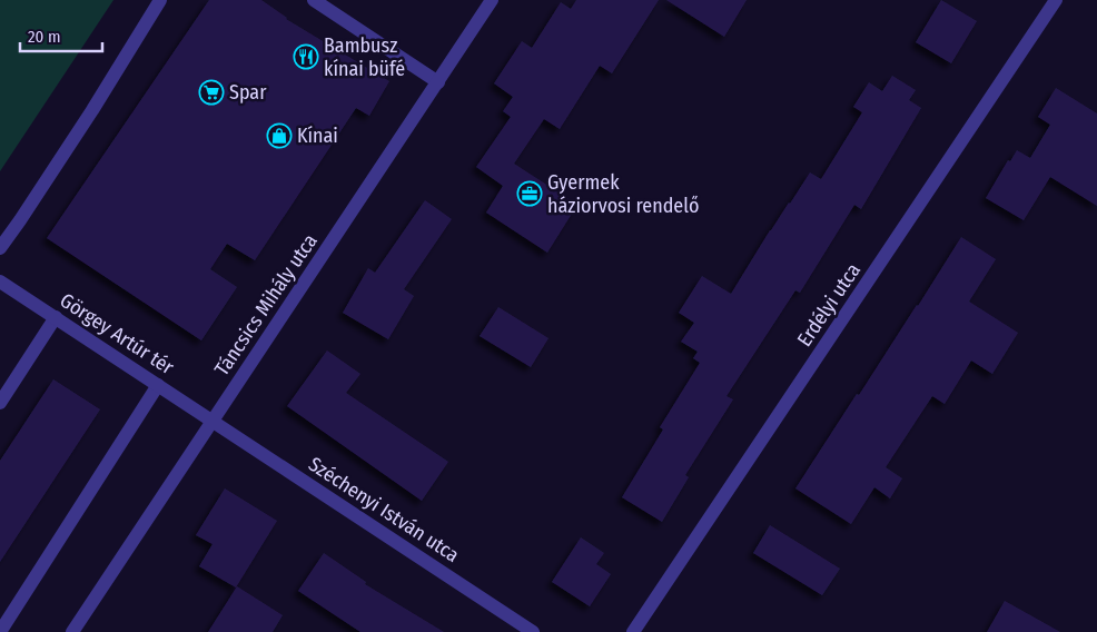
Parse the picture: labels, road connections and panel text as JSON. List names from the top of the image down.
{
  "streets": {
    "street": [
      "Táncsics Mihály utca",
      "Erdélyi utca",
      "Görgey Artúr tér",
      "Széchenyi István utca"
    ]
  },
  "crossings": [
    ["Táncsics Mihály utca", "Görgey Artúr tér"],
    ["Táncsics Mihály utca", "Széchenyi István utca"],
    ["Görgey Artúr tér", "Széchenyi István utca"]
  ],
  "places": {
    "restaurant": ["Bambusz kínai büfé"],
    "supermarket": ["Spar"],
    "shop": ["Kínai"],
    "office": ["Gyermek háziorvosi rendelő"]
  },
  "scale_bar": "20 m"
}
